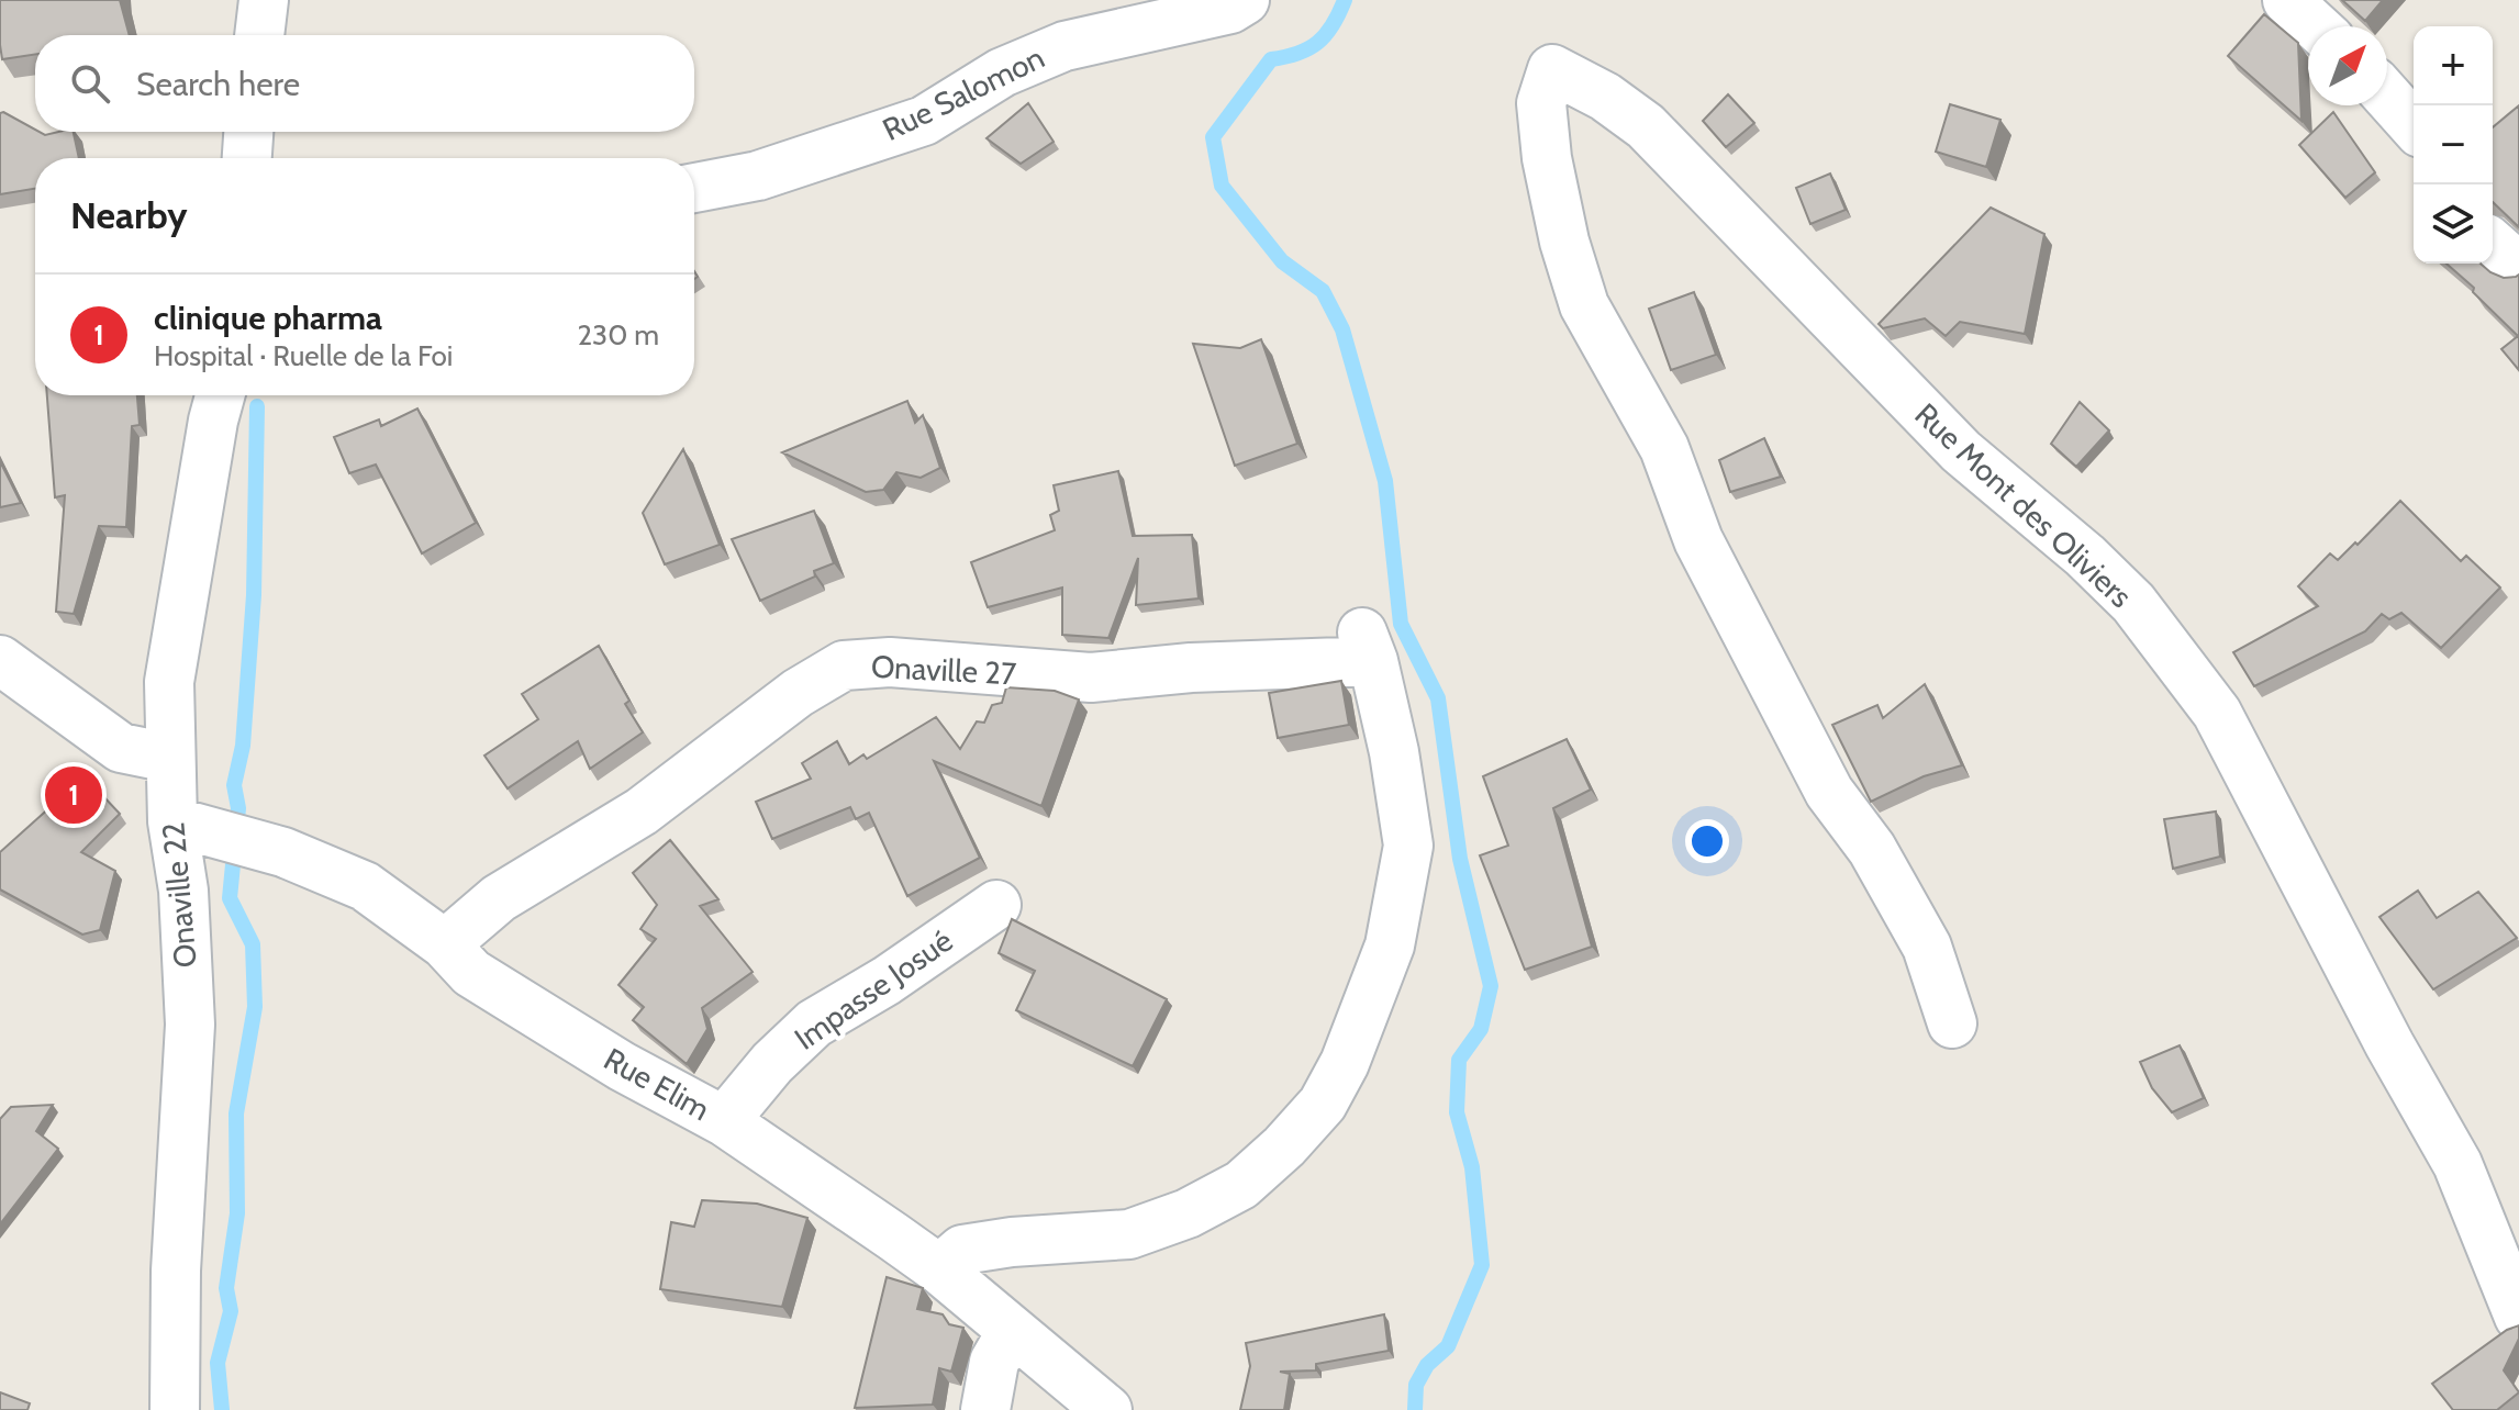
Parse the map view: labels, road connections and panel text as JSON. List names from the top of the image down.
{
  "streets": {
    "street": [
      "Rue Salomon",
      "Rue Mont des Oliviers",
      "Onaville 27",
      "Onaville 22",
      "Impasse Josué",
      "Rue Elim"
    ]
  },
  "crossings": [
    ["Onaville 27", "Rue Elim"],
    ["Onaville 22", "Rue Elim"],
    ["Impasse Josué", "Rue Elim"]
  ],
  "north": "top right",
  "page": {
    "map_buttons": ["+", "−"],
    "search": "Search here",
    "heading": "Nearby",
    "list": [
      {
        "mark": "1",
        "name": "clinique pharma",
        "note": "Hospital · Ruelle de la Foi",
        "value": "230 m"
      }
    ],
    "pins": "1"
  }
}
